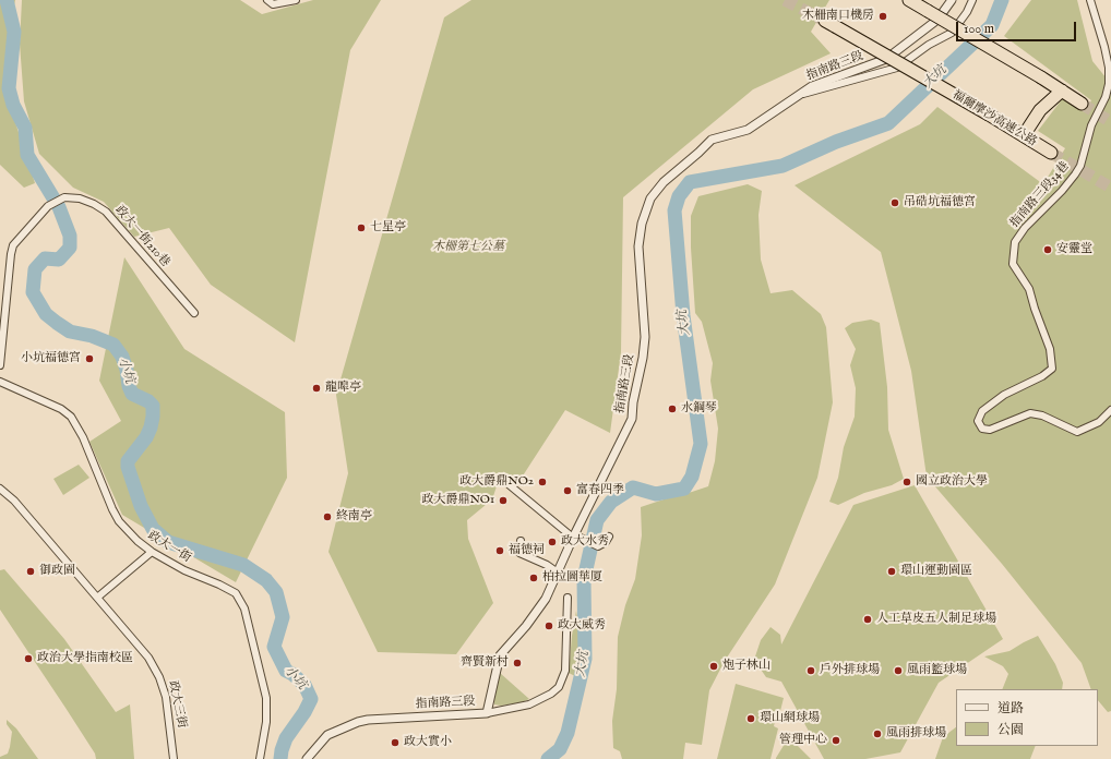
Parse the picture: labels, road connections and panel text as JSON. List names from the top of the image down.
{
  "streets": {
    "highway": ["福爾摩沙高速公路"],
    "street": [
      "指南路三段",
      "指南路三段34巷",
      "政大一街210巷",
      "政大一街",
      "政大三街"
    ]
  },
  "water": ["大坑", "小坑"],
  "parks": ["木柵第七公墓"],
  "places": [
    "木柵南口機房",
    "吊硞坑福德宮",
    "七星亭",
    "安靈堂",
    "小坑福德宮",
    "龍嗥亭",
    "水鋼琴",
    "政大爵鼎NO2",
    "國立政治大學",
    "富春四季",
    "政大爵鼎NO1",
    "終南亭",
    "政大水秀",
    "福德祠",
    "御政園",
    "環山運動園區",
    "柏拉圖華厦",
    "人工草皮五人制足球場",
    "政大威秀",
    "政治大學指南校區",
    "齊賢新村",
    "炮子林山",
    "戶外排球場",
    "風雨籃球場",
    "環山網球場",
    "風雨排球場",
    "管理中心",
    "政大實小"
  ],
  "legend": ["道路", "公園"],
  "scale_bar": "100 m"
}
